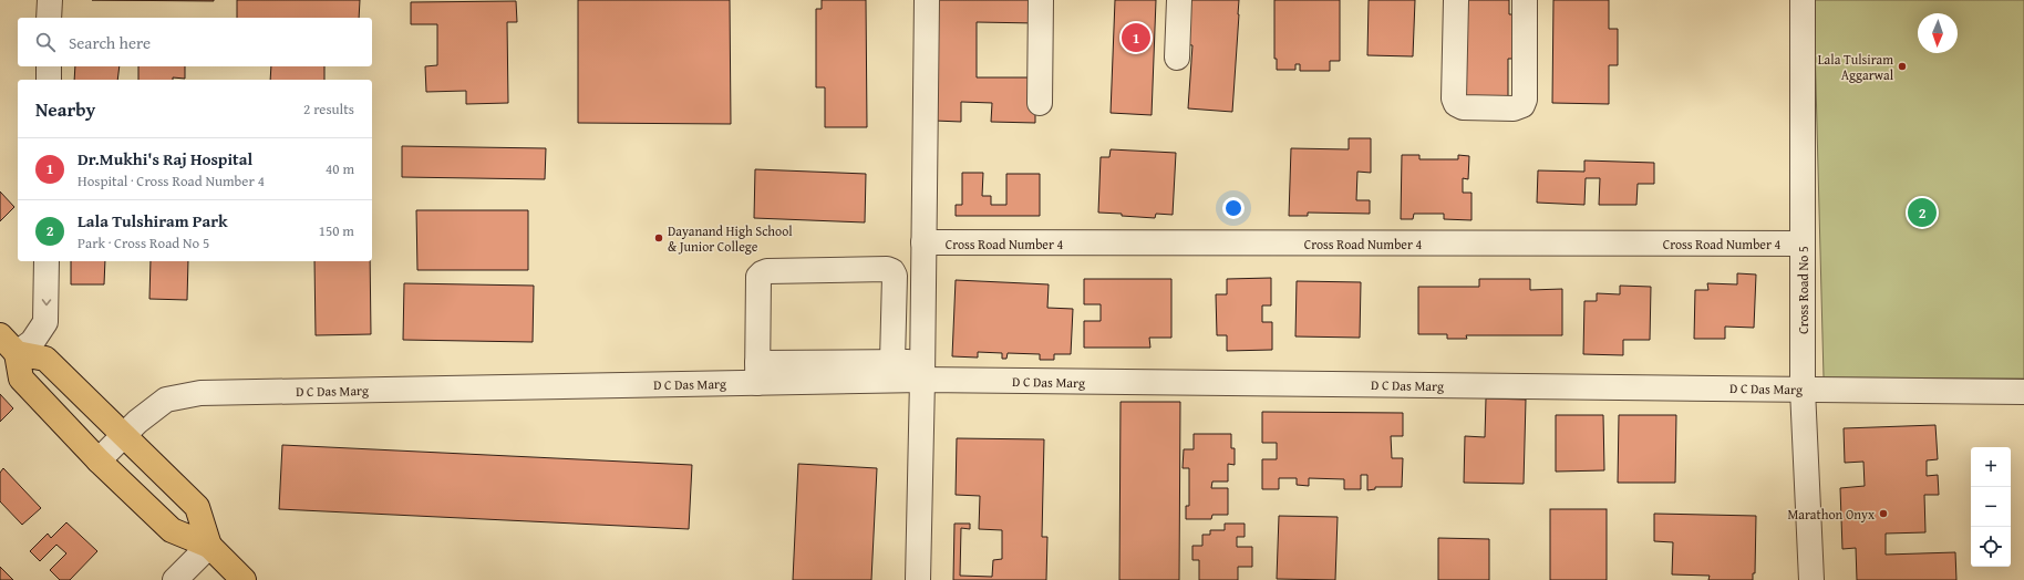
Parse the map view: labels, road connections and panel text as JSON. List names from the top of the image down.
{
  "streets": {
    "street": ["Cross Road Number 4", "Cross Road No 5", "D C Das Marg"]
  },
  "crossings": [
    ["Cross Road Number 4", "Cross Road No 5"],
    ["Cross Road No 5", "D C Das Marg"]
  ],
  "places": ["Lala Tulsiram Aggarwal", "Dayanand High School & Junior College", "Marathon Onyx"],
  "north": "bottom",
  "page": {
    "search": "Search here",
    "pins": ["1", "2"],
    "heading": ["Nearby", "2 results"],
    "list": [
      {
        "mark": "1",
        "name": "Dr.Mukhi's Raj Hospital",
        "note": "Hospital · Cross Road Number 4",
        "value": "40 m"
      },
      {
        "mark": "2",
        "name": "Lala Tulshiram Park",
        "note": "Park · Cross Road No 5",
        "value": "150 m"
      }
    ],
    "map_buttons": ["+", "−"]
  }
}
